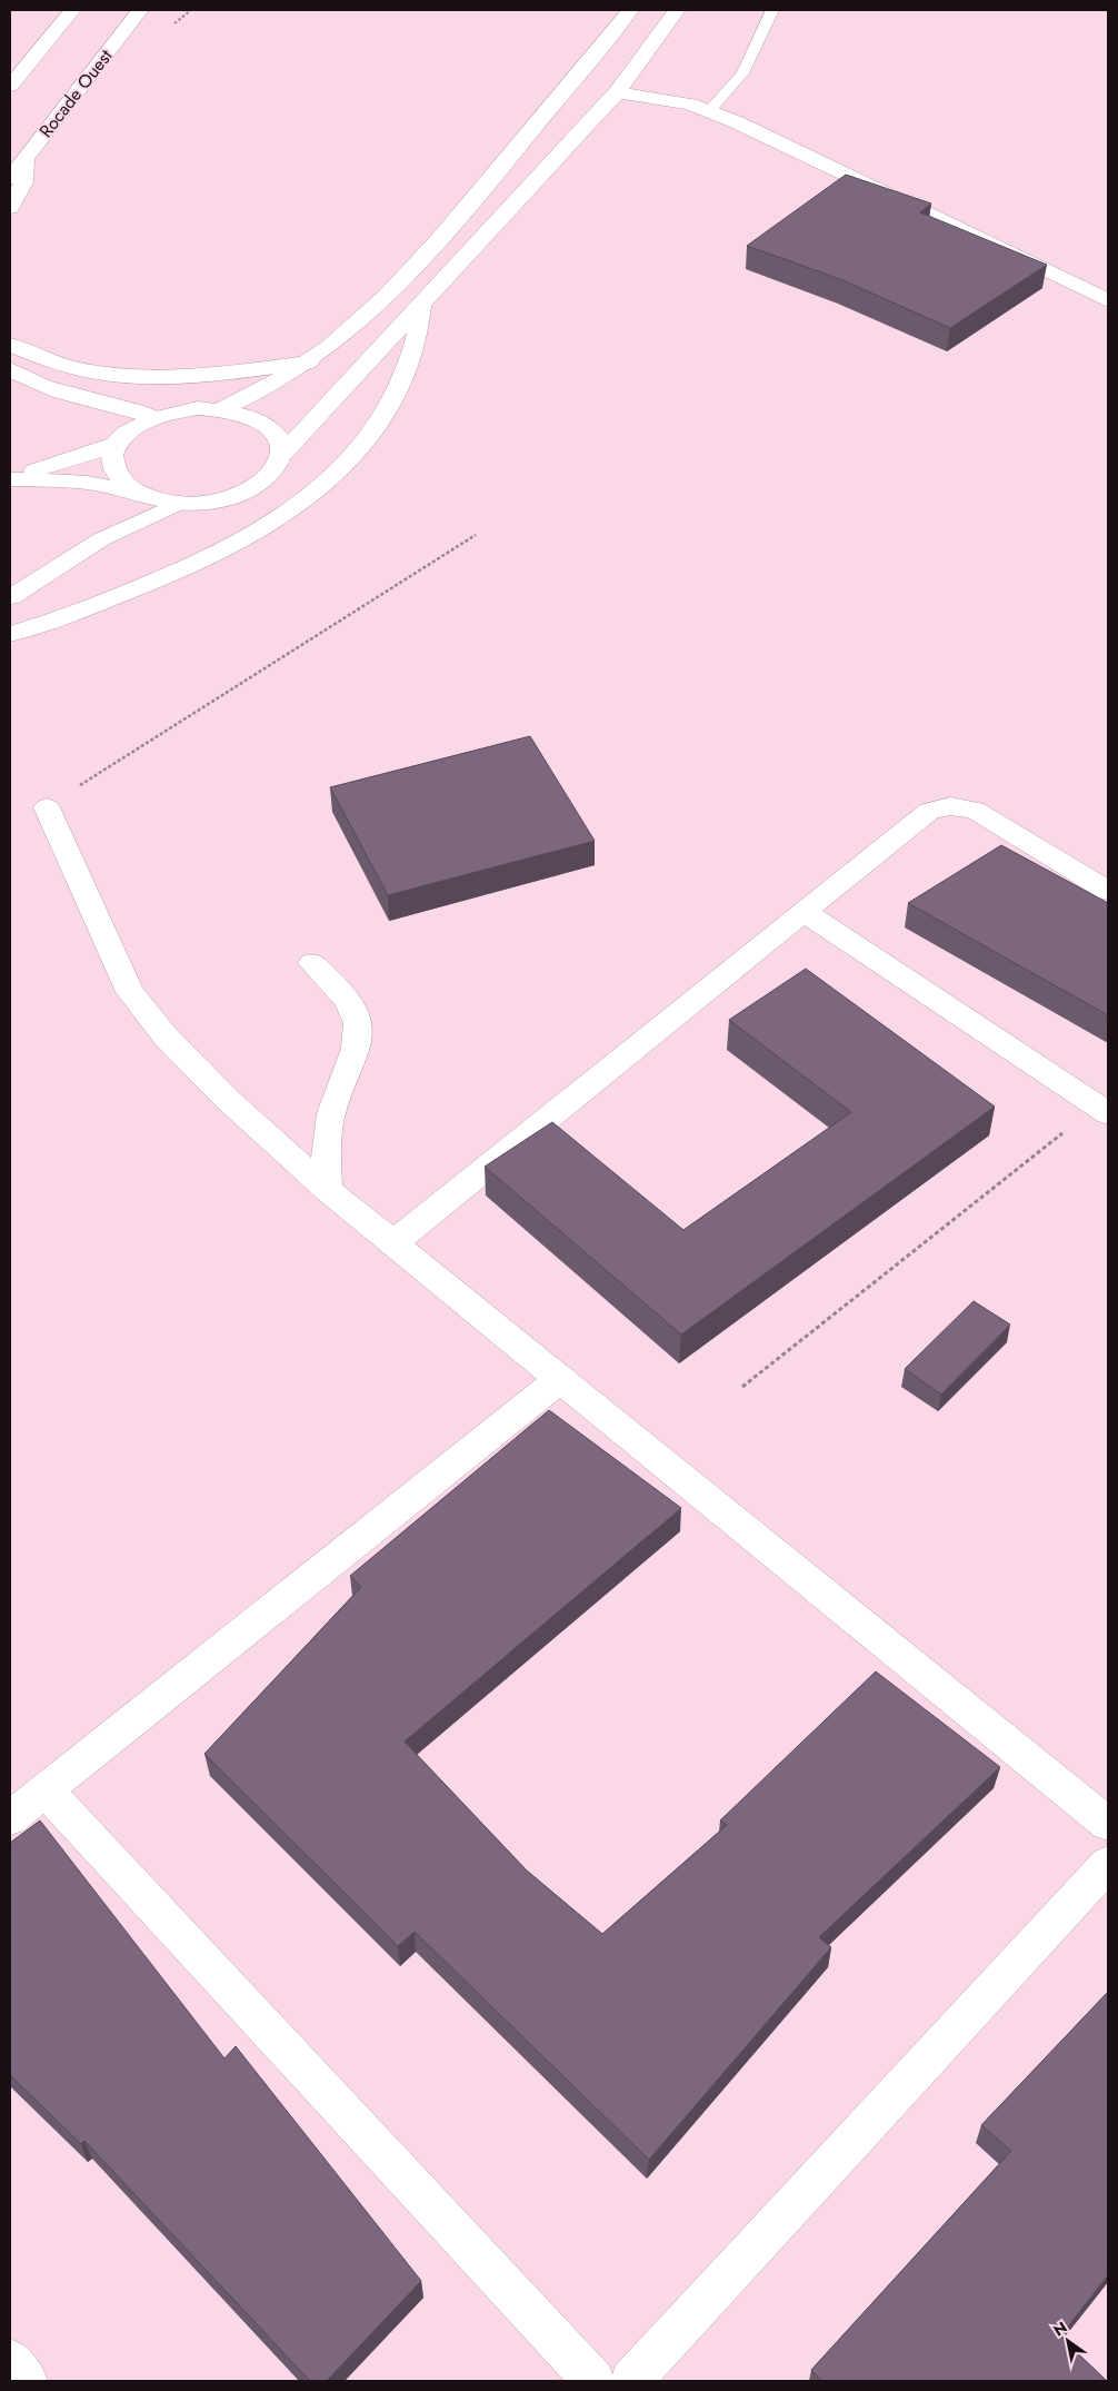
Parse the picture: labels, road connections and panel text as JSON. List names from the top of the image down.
{
  "streets": {
    "main road": ["Rocade Ouest"]
  },
  "north": "top left"
}
